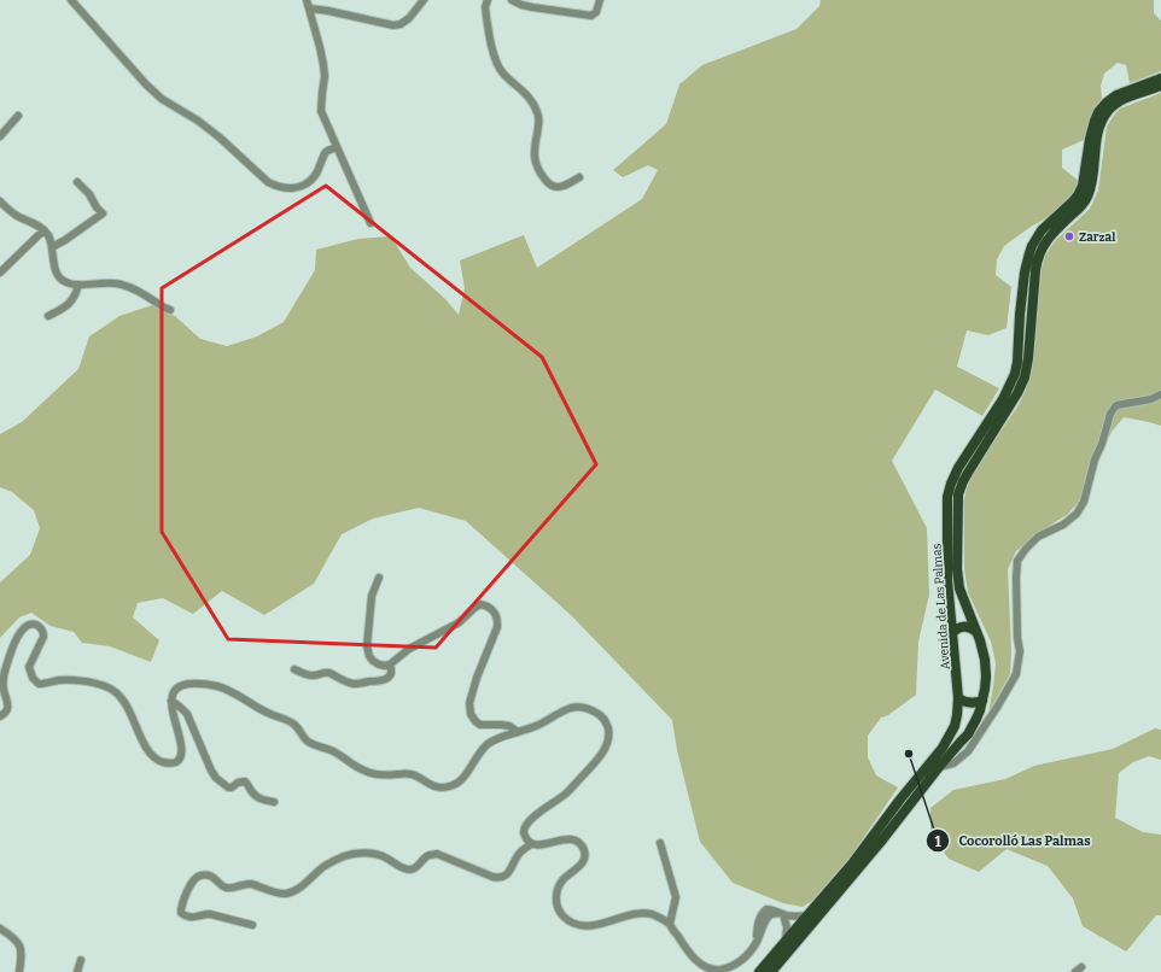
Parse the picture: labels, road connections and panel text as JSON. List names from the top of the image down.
{
  "streets": {
    "main road": ["Avenida de Las Palmas"]
  },
  "places": ["Zarzal", "Cocorolló Las Palmas"]
}
